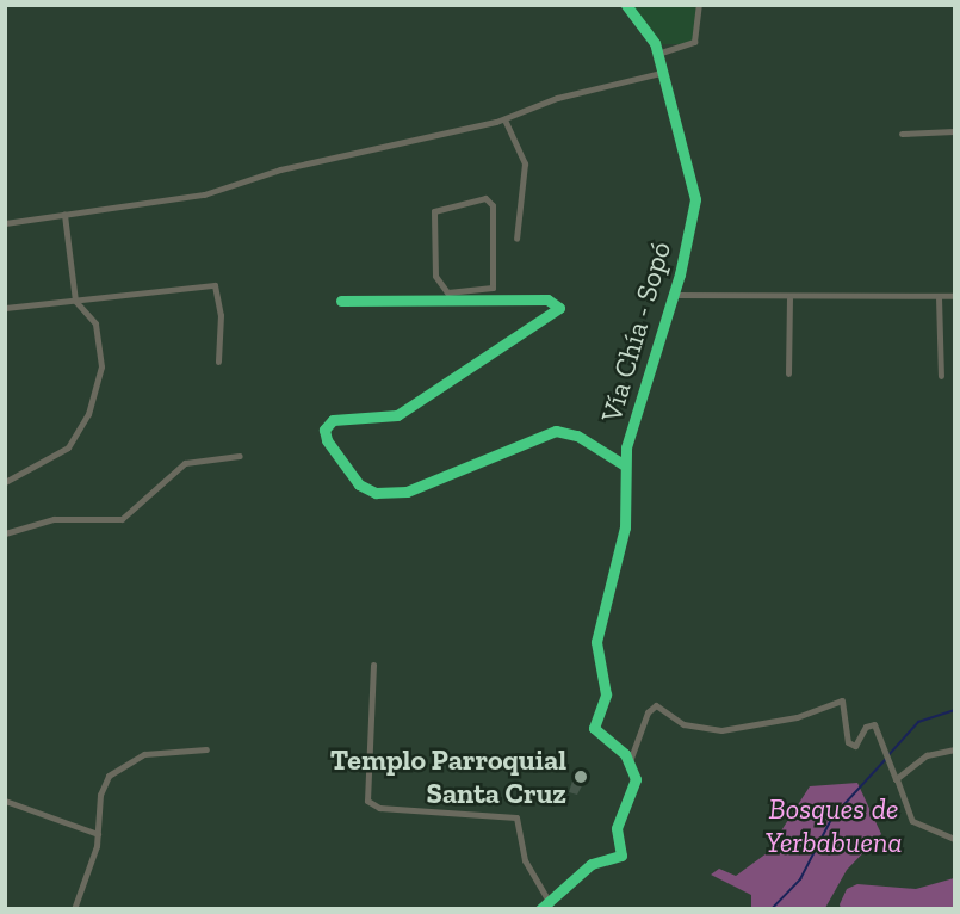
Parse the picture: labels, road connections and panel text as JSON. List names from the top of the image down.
{
  "streets": {
    "street": ["Vía Chía - Sopó"]
  },
  "parks": ["Bosques de Yerbabuena"],
  "places": ["Templo Parroquial Santa Cruz"]
}
